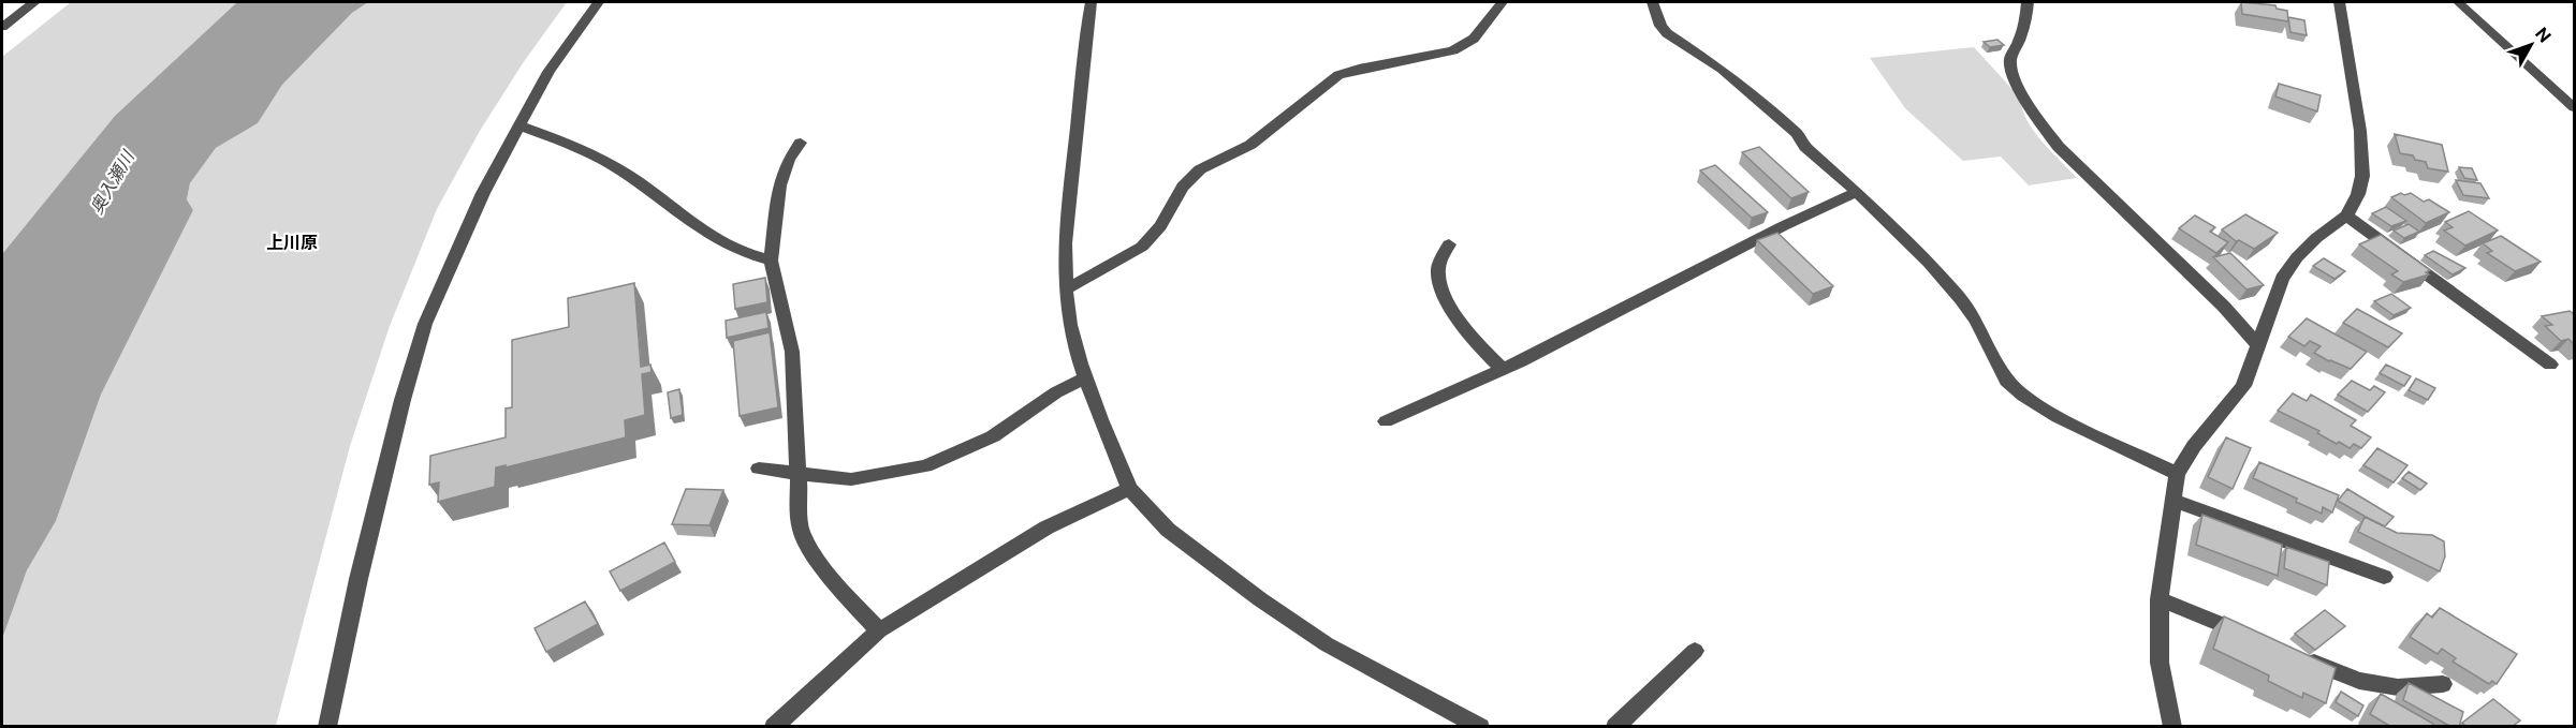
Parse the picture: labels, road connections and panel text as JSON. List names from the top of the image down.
{
  "districts": ["上川原"],
  "water": ["奥入瀬川"],
  "north": "top right"
}
